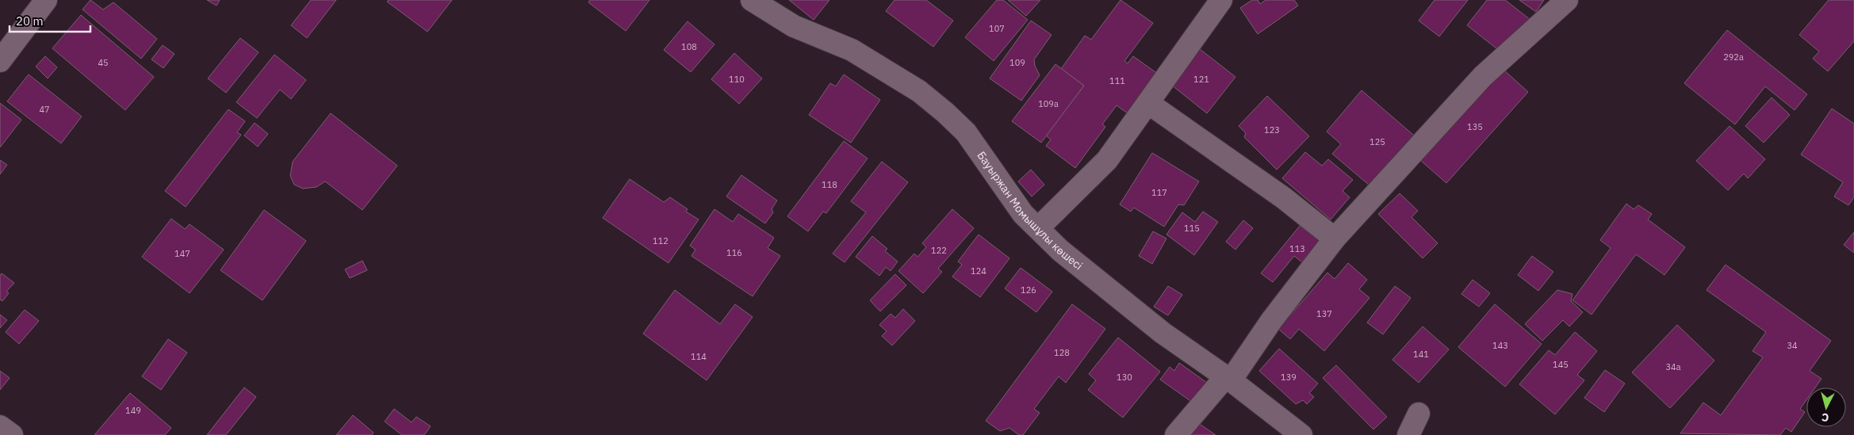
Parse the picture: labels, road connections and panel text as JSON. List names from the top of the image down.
{
  "streets": {
    "street": ["Бауыржан Момышұлы көшесі"]
  },
  "house_numbers": [
    "107",
    "108",
    "292а",
    "45",
    "109",
    "110",
    "121",
    "111",
    "109а",
    "47",
    "135",
    "123",
    "125",
    "118",
    "117",
    "115",
    "112",
    "113",
    "122",
    "116",
    "147",
    "124",
    "126",
    "137",
    "143",
    "34",
    "128",
    "141",
    "114",
    "145",
    "34а",
    "130",
    "139",
    "149"
  ],
  "scale_bar": "20 m",
  "north": "bottom"
}
